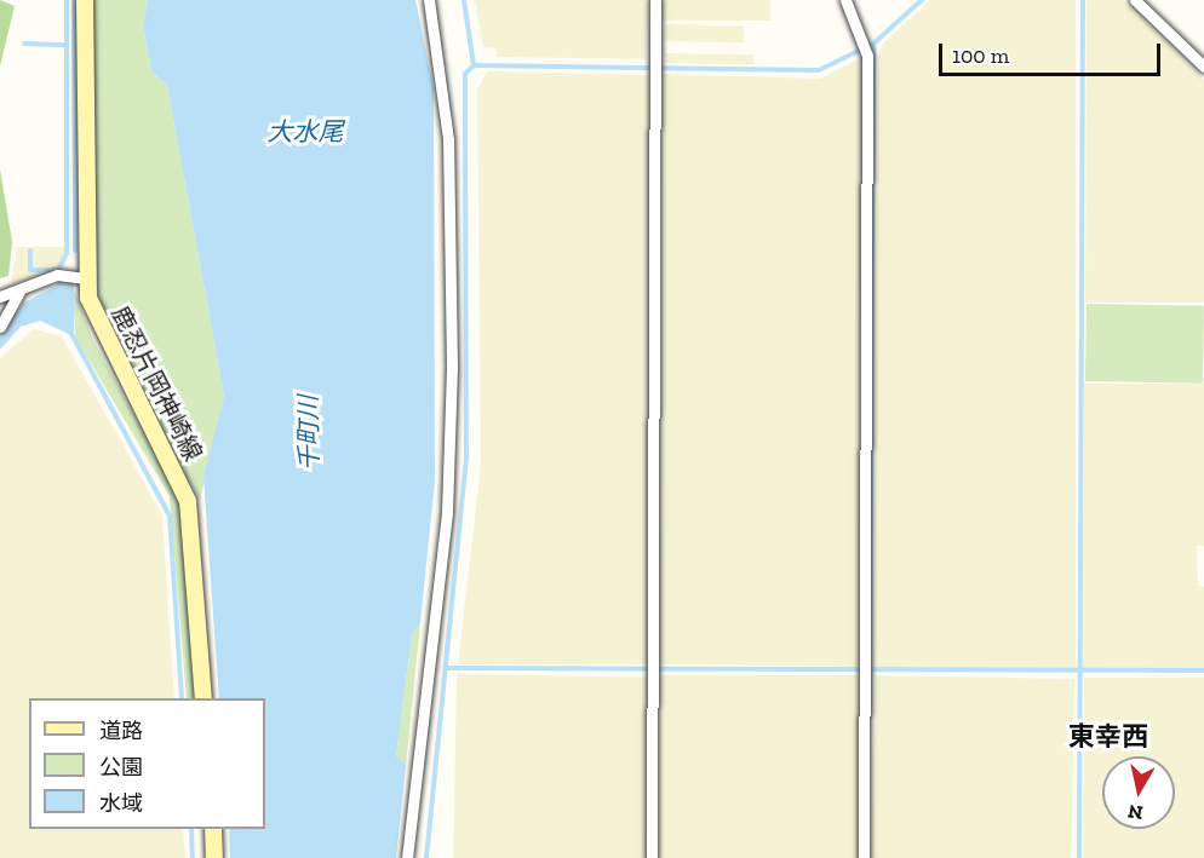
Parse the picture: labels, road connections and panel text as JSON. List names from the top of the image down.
{
  "streets": {
    "main road": ["鹿忍片岡神崎線"]
  },
  "districts": ["東幸西"],
  "water": ["大水尾", "千町川"],
  "legend": ["道路", "公園", "水域"],
  "scale_bar": "100 m",
  "north": "bottom"
}
